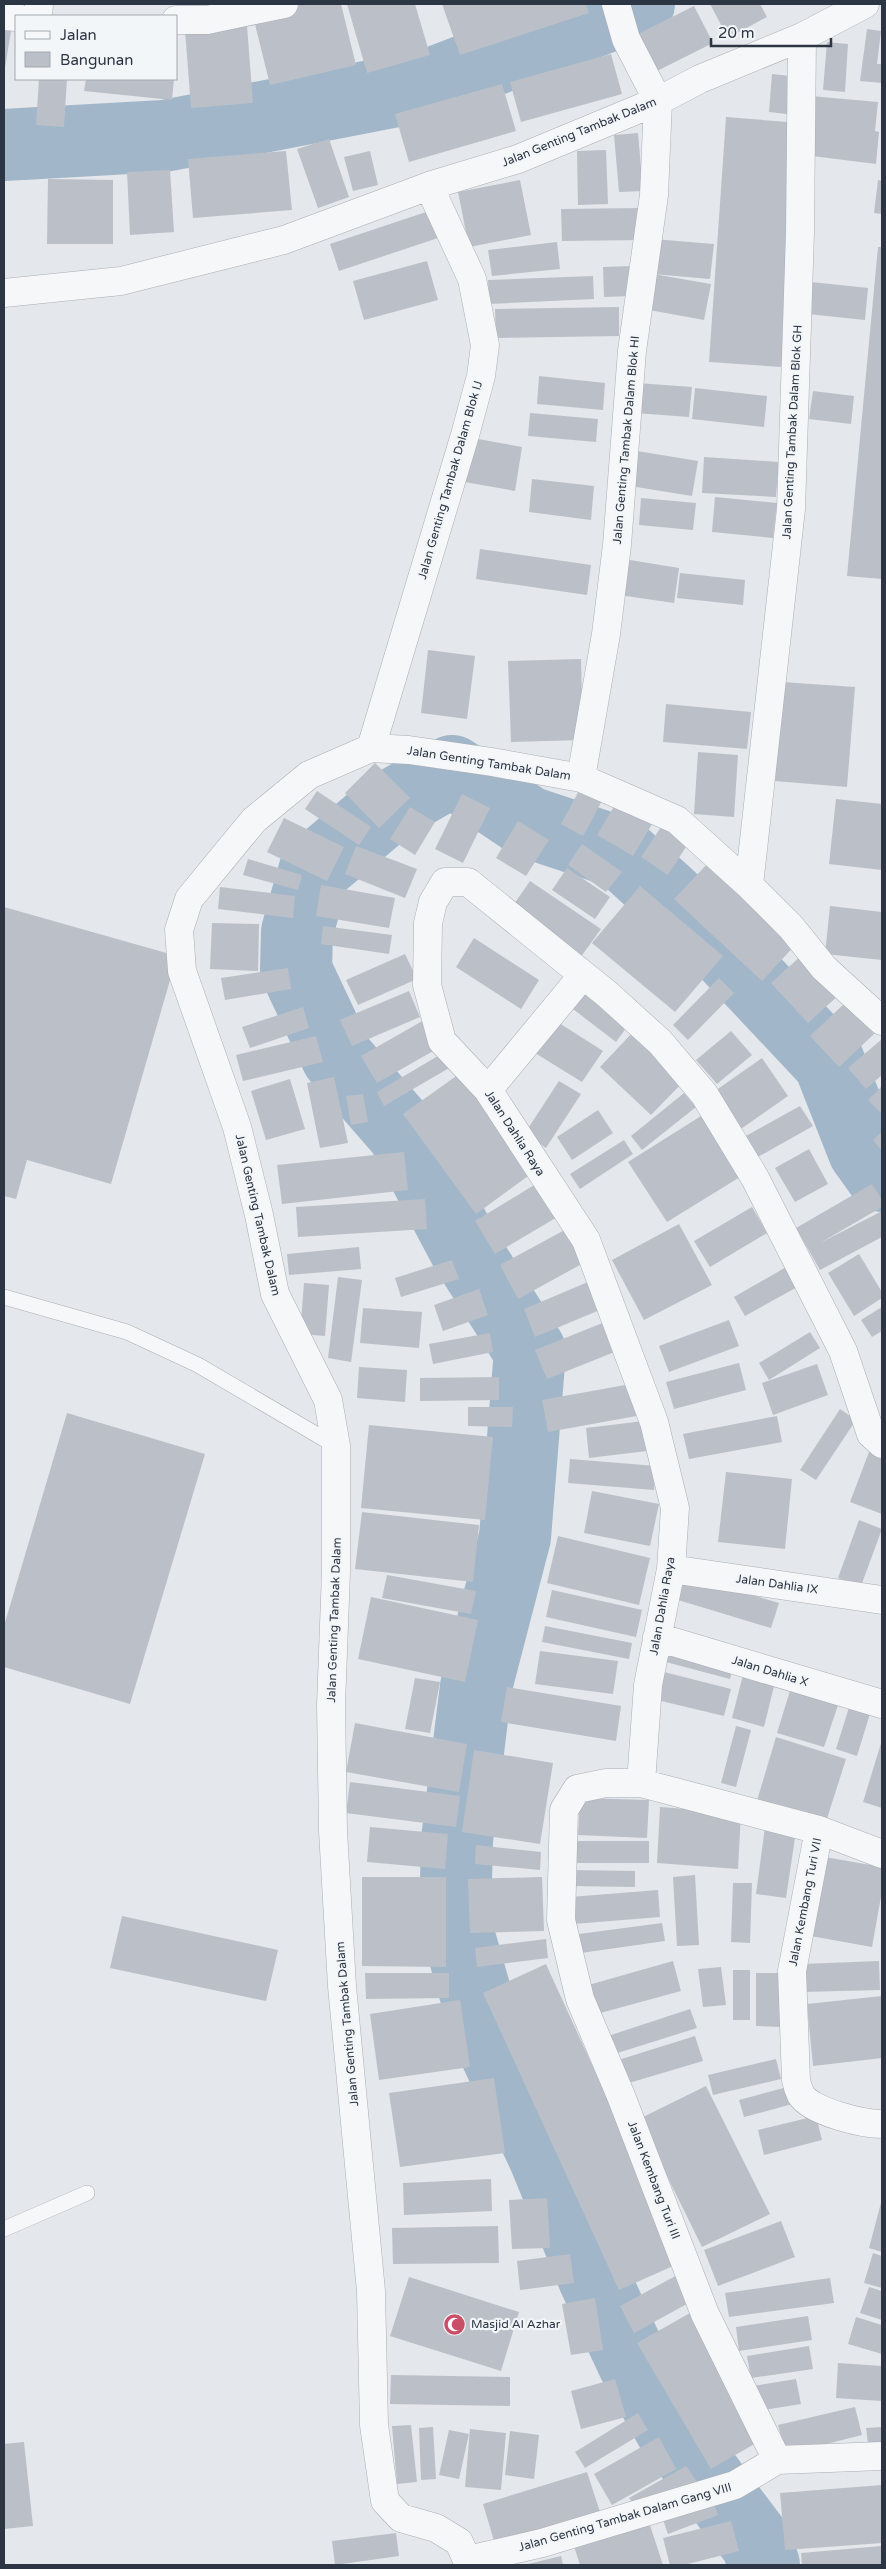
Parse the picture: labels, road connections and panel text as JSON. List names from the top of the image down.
{
  "streets": {
    "street": [
      "Jalan Genting Tambak Dalam",
      "Jalan Genting Tambak Dalam Blok GH",
      "Jalan Genting Tambak Dalam Blok HI",
      "Jalan Genting Tambak Dalam Blok IJ",
      "Jalan Dahlia Raya",
      "Jalan Dahlia IX",
      "Jalan Dahlia X",
      "Jalan Kembang Turi VII",
      "Jalan Kembang Turi III",
      "Jalan Genting Tambak Dalam Gang VIII"
    ]
  },
  "crossings": [
    ["Jalan Genting Tambak Dalam", "Jalan Genting Tambak Dalam Blok GH"],
    ["Jalan Genting Tambak Dalam", "Jalan Genting Tambak Dalam Blok HI"],
    ["Jalan Genting Tambak Dalam", "Jalan Genting Tambak Dalam Blok IJ"],
    ["Jalan Genting Tambak Dalam", "Jalan Genting Tambak Dalam Gang VIII"],
    ["Jalan Dahlia Raya", "Jalan Dahlia IX"],
    ["Jalan Dahlia Raya", "Jalan Dahlia X"],
    ["Jalan Dahlia Raya", "Jalan Kembang Turi III"],
    ["Jalan Kembang Turi III", "Jalan Genting Tambak Dalam Gang VIII"]
  ],
  "places": {
    "mosque": ["Masjid Al Azhar"]
  },
  "legend": ["Jalan", "Bangunan"],
  "scale_bar": "20 m"
}
